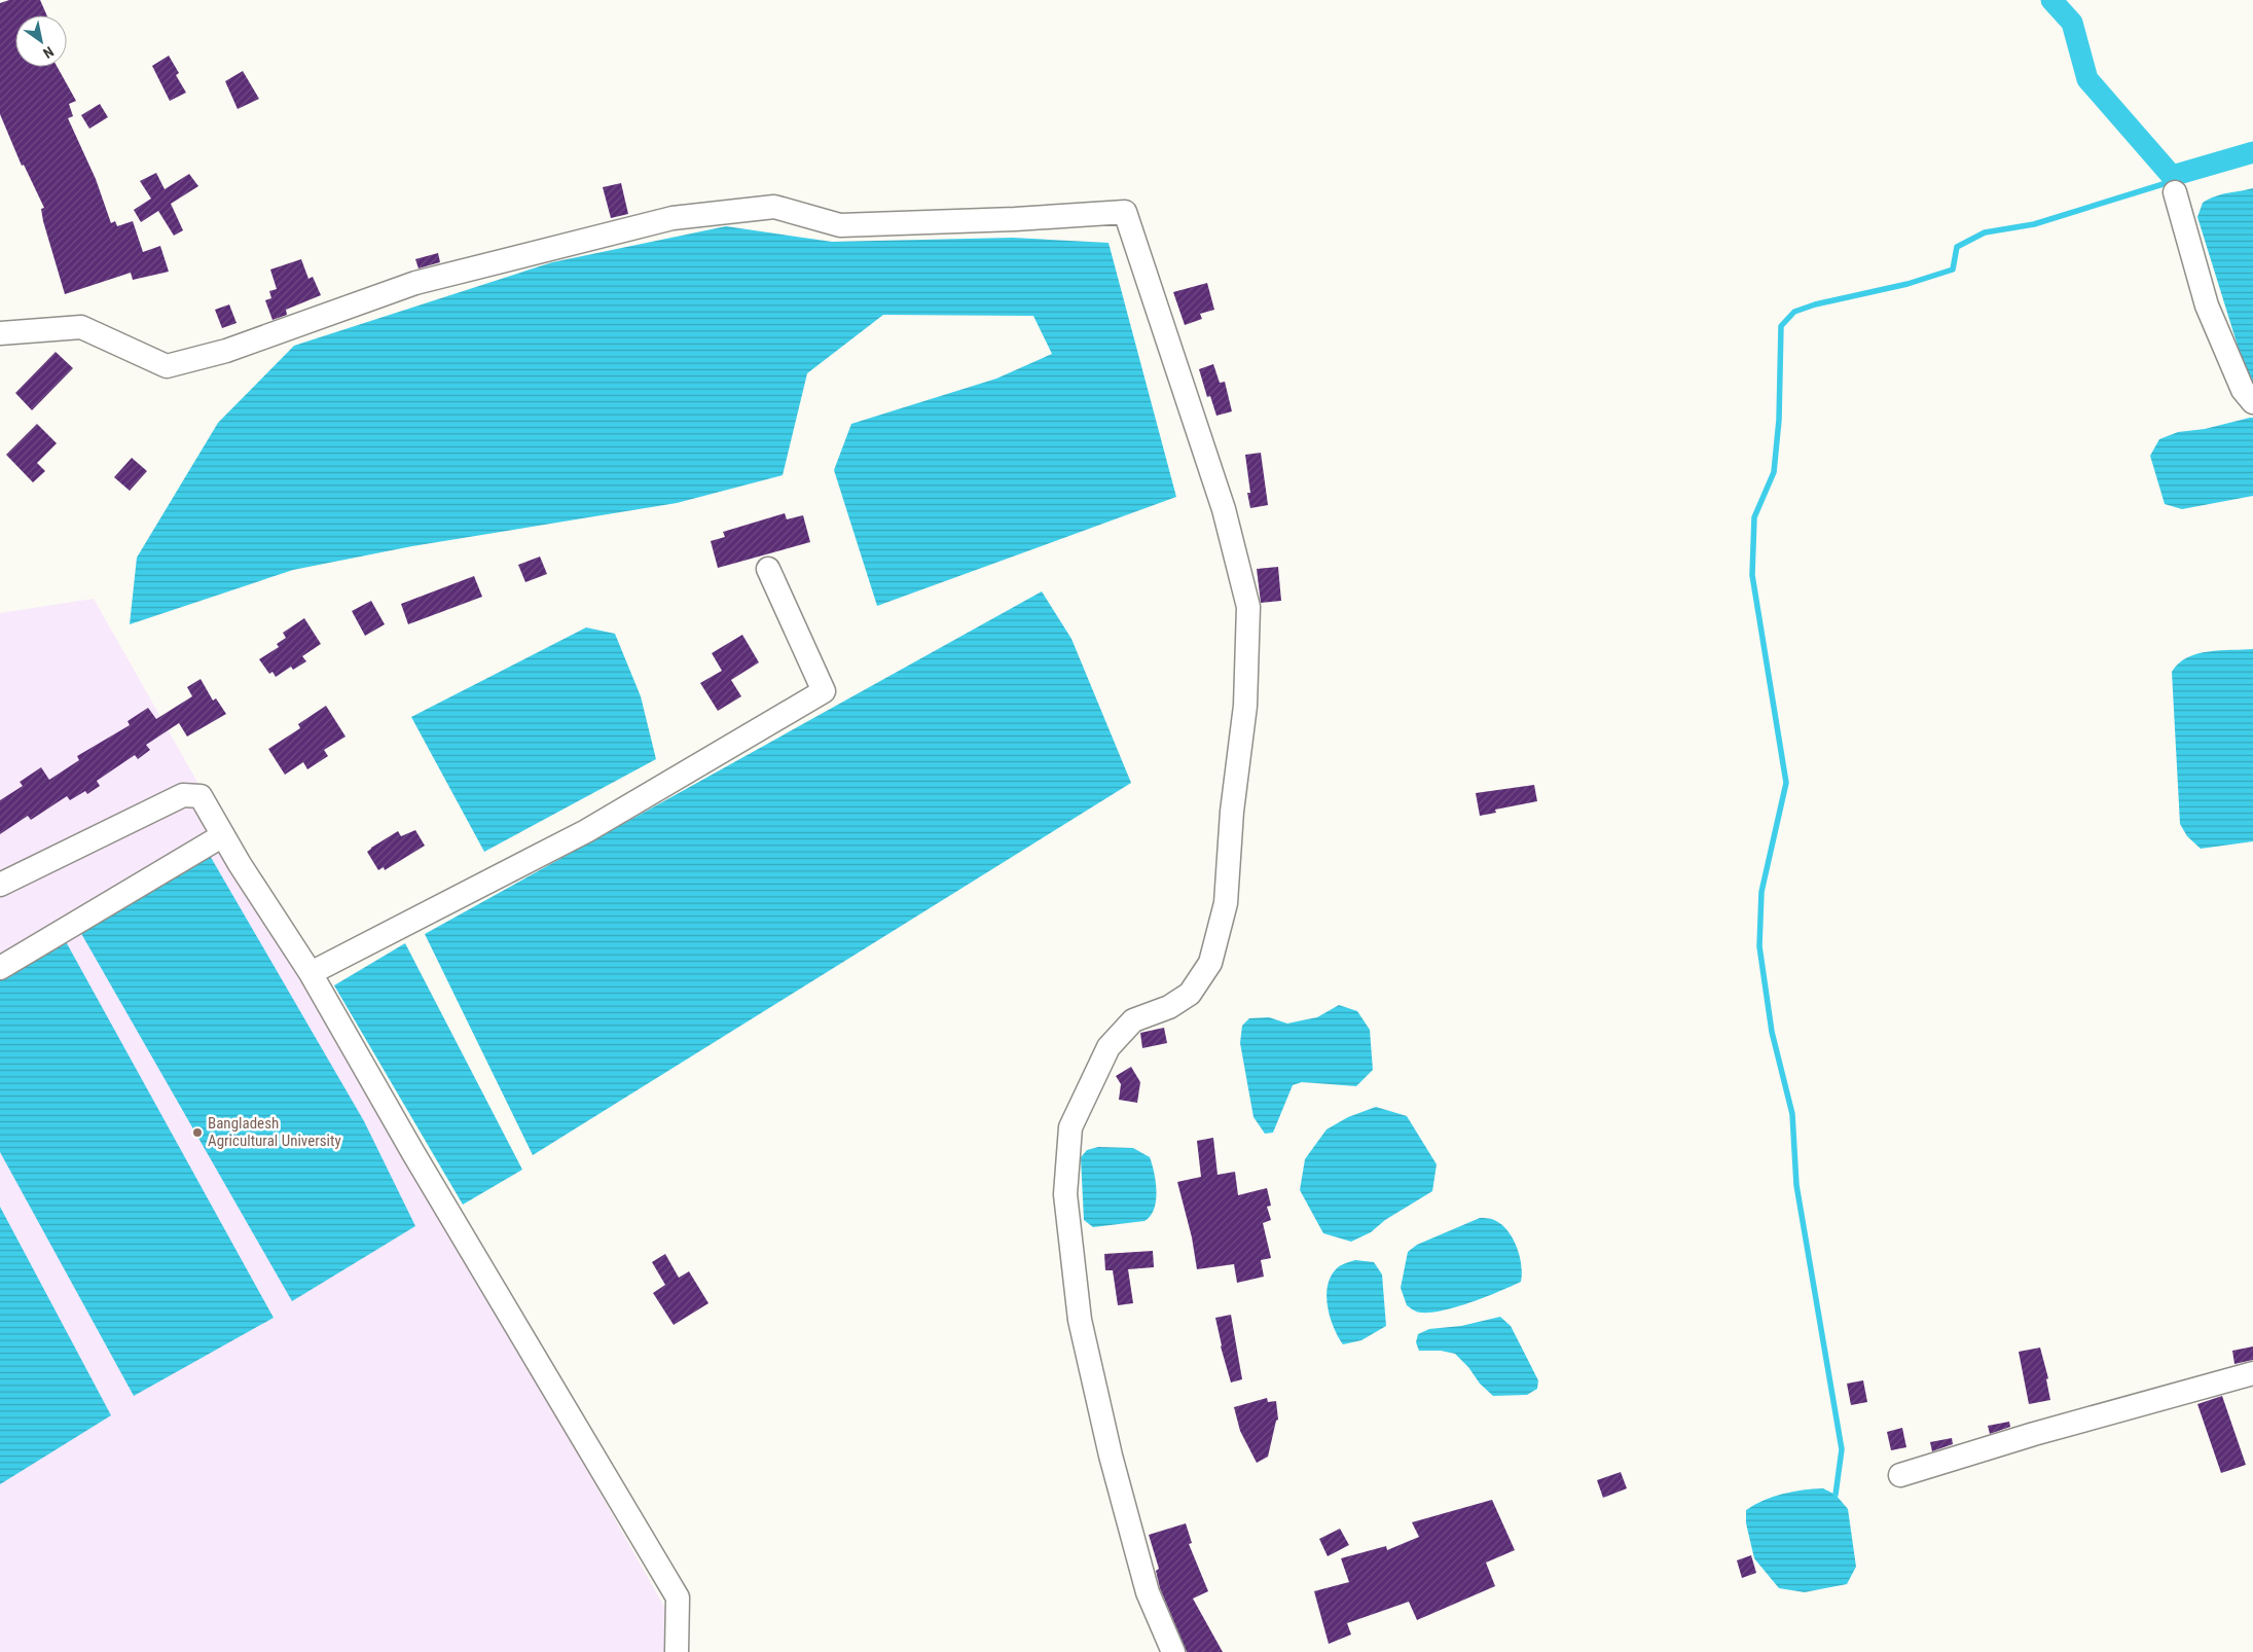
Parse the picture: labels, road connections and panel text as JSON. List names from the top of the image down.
{
  "places": ["Bangladesh Agricultural University"],
  "north": "bottom right"
}
